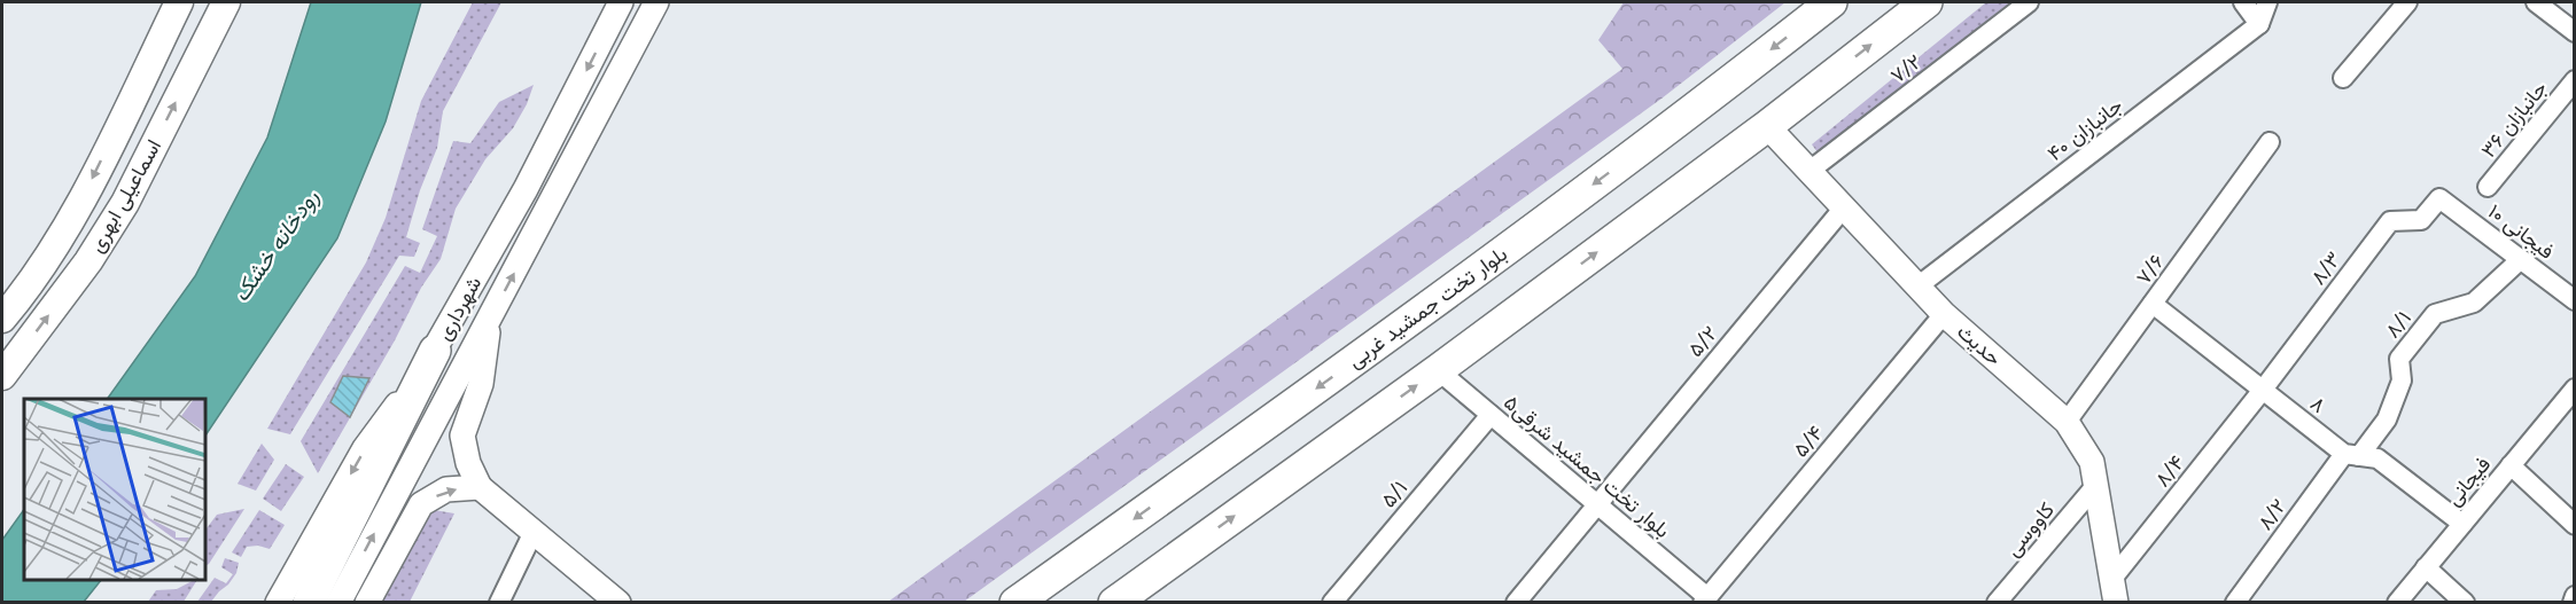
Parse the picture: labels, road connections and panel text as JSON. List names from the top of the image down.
{
  "streets": {
    "main road": ["اسماعیلی ابهری", "بلوار تخت جمشید غربی"],
    "street": [
      "۷/۲",
      "۳۶ جانبازان",
      "۴۰ جانبازان",
      "فیجانی ۱۰",
      "۸/۳",
      "۷/۶",
      "شهرداری",
      "۸/۱",
      "۵/۲",
      "حدیث",
      "۸",
      "۵/۴",
      "بلوار تخت جمشید شرقی۵",
      "۸/۴",
      "فیجانی",
      "۵/۱",
      "۸/۲",
      "کاووسی"
    ]
  },
  "crossings": [
    ["۷/۲", "حدیث"],
    ["۴۰ جانبازان", "حدیث"],
    ["فیجانی ۱۰", "۸/۳"],
    ["فیجانی ۱۰", "۸/۱"],
    ["۸/۳", "۸"],
    ["۸/۳", "۸/۴"],
    ["۷/۶", "حدیث"],
    ["۷/۶", "۸"],
    ["۸/۱", "۸"],
    ["۸/۱", "۸/۲"],
    ["۵/۲", "حدیث"],
    ["۵/۲", "بلوار تخت جمشید شرقی۵"],
    ["حدیث", "۵/۴"],
    ["حدیث", "۸/۴"],
    ["حدیث", "کاووسی"],
    ["۸", "۸/۴"],
    ["۸", "فیجانی"],
    ["۸", "۸/۲"],
    ["۵/۴", "بلوار تخت جمشید شرقی۵"],
    ["بلوار تخت جمشید شرقی۵", "۵/۱"]
  ],
  "water": ["رودخانه خشک"]
}
